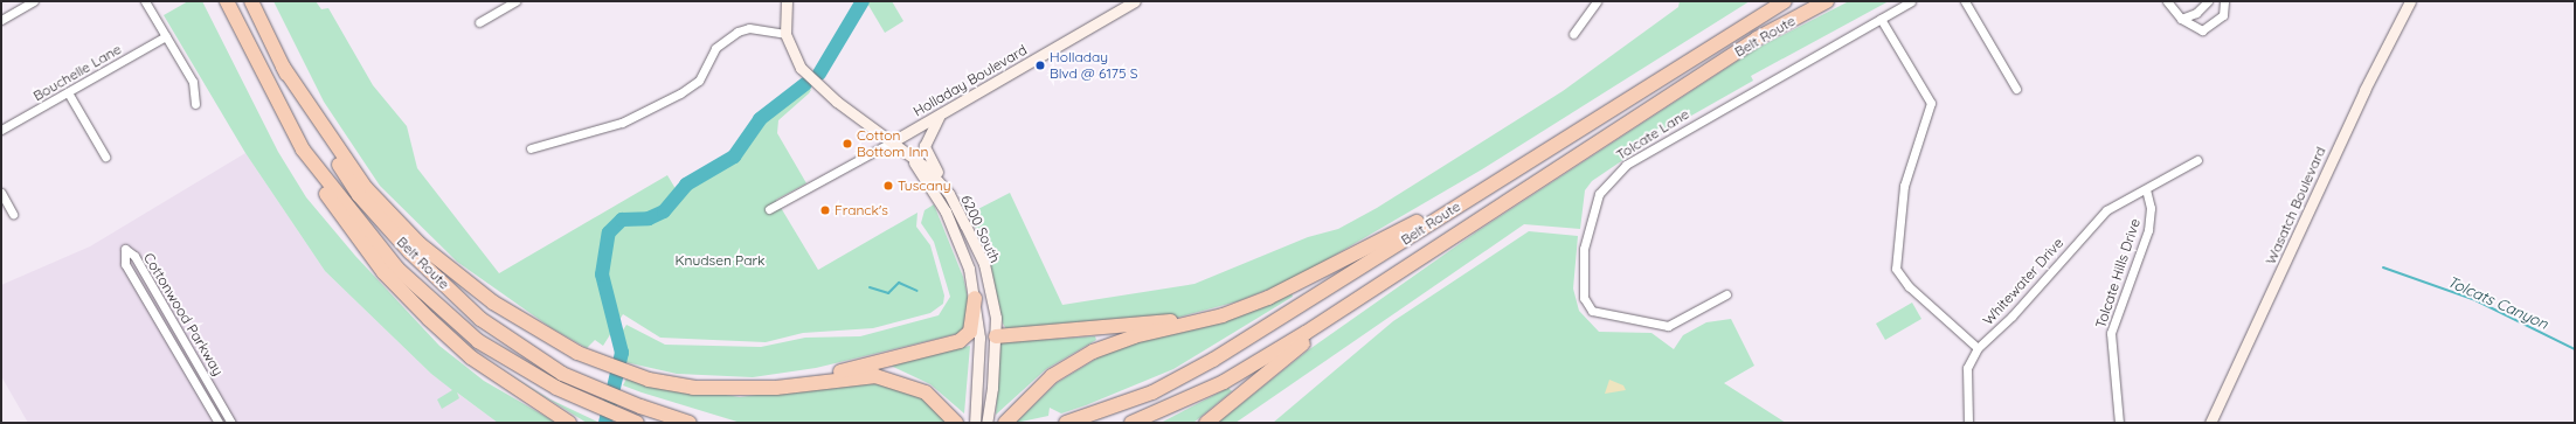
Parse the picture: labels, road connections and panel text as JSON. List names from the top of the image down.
{
  "streets": {
    "highway": ["Belt Route"],
    "main road": ["Holladay Boulevard", "Wasatch Boulevard", "6200 South"],
    "street": [
      "Bouchelle Lane",
      "Tolcate Lane",
      "Tolcate Hills Drive",
      "Whitewater Drive",
      "Cottonwood Parkway"
    ]
  },
  "crossings": [
    ["Holladay Boulevard", "6200 South"],
    ["Tolcate Hills Drive", "Whitewater Drive"]
  ],
  "water": ["Tolcats Canyon"],
  "parks": ["Knudsen Park"],
  "places": [
    "Holladay Blvd @ 6175 S",
    "Cotton Bottom Inn",
    "Tuscany",
    "Franck's"
  ]
}
